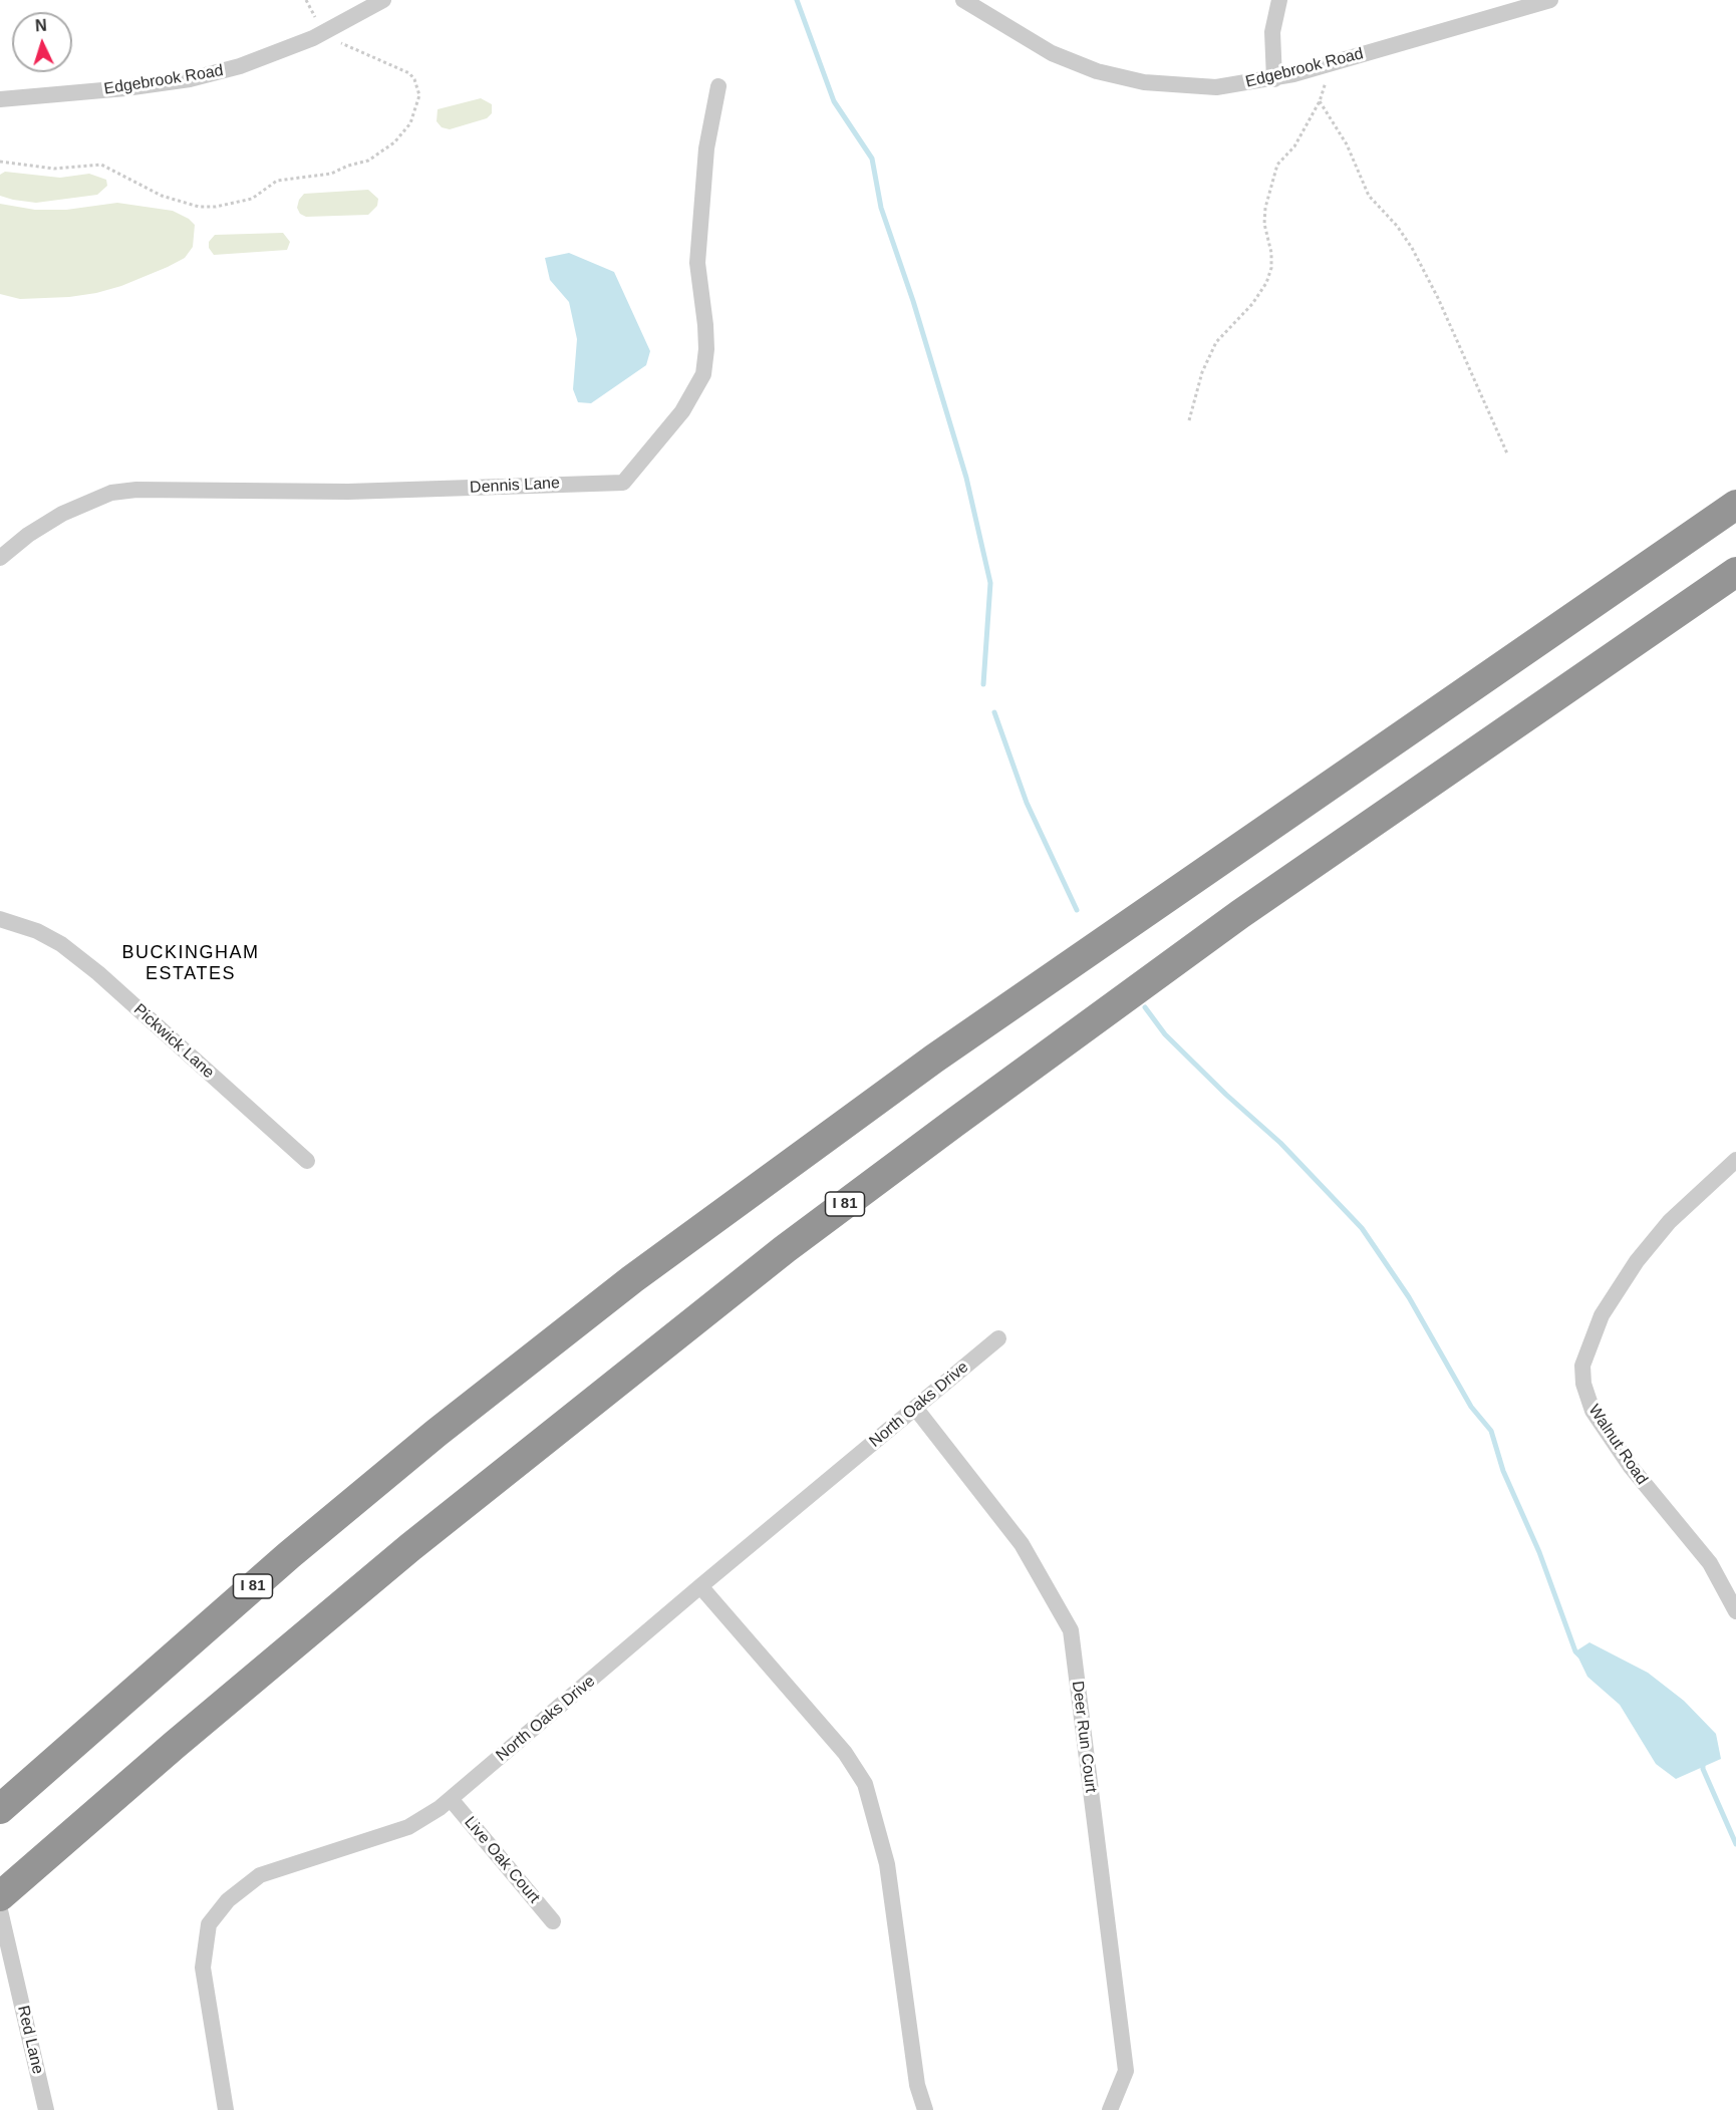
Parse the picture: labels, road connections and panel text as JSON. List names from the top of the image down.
{
  "streets": {
    "highway": ["I 81"],
    "street": [
      "Edgebrook Road",
      "Dennis Lane",
      "Pickwick Lane",
      "North Oaks Drive",
      "Walnut Road",
      "Deer Run Court",
      "Live Oak Court",
      "Red Lane"
    ]
  },
  "crossings": [
    ["North Oaks Drive", "Deer Run Court"],
    ["North Oaks Drive", "Live Oak Court"]
  ],
  "districts": ["BUCKINGHAM ESTATES"],
  "north": "top"
}
